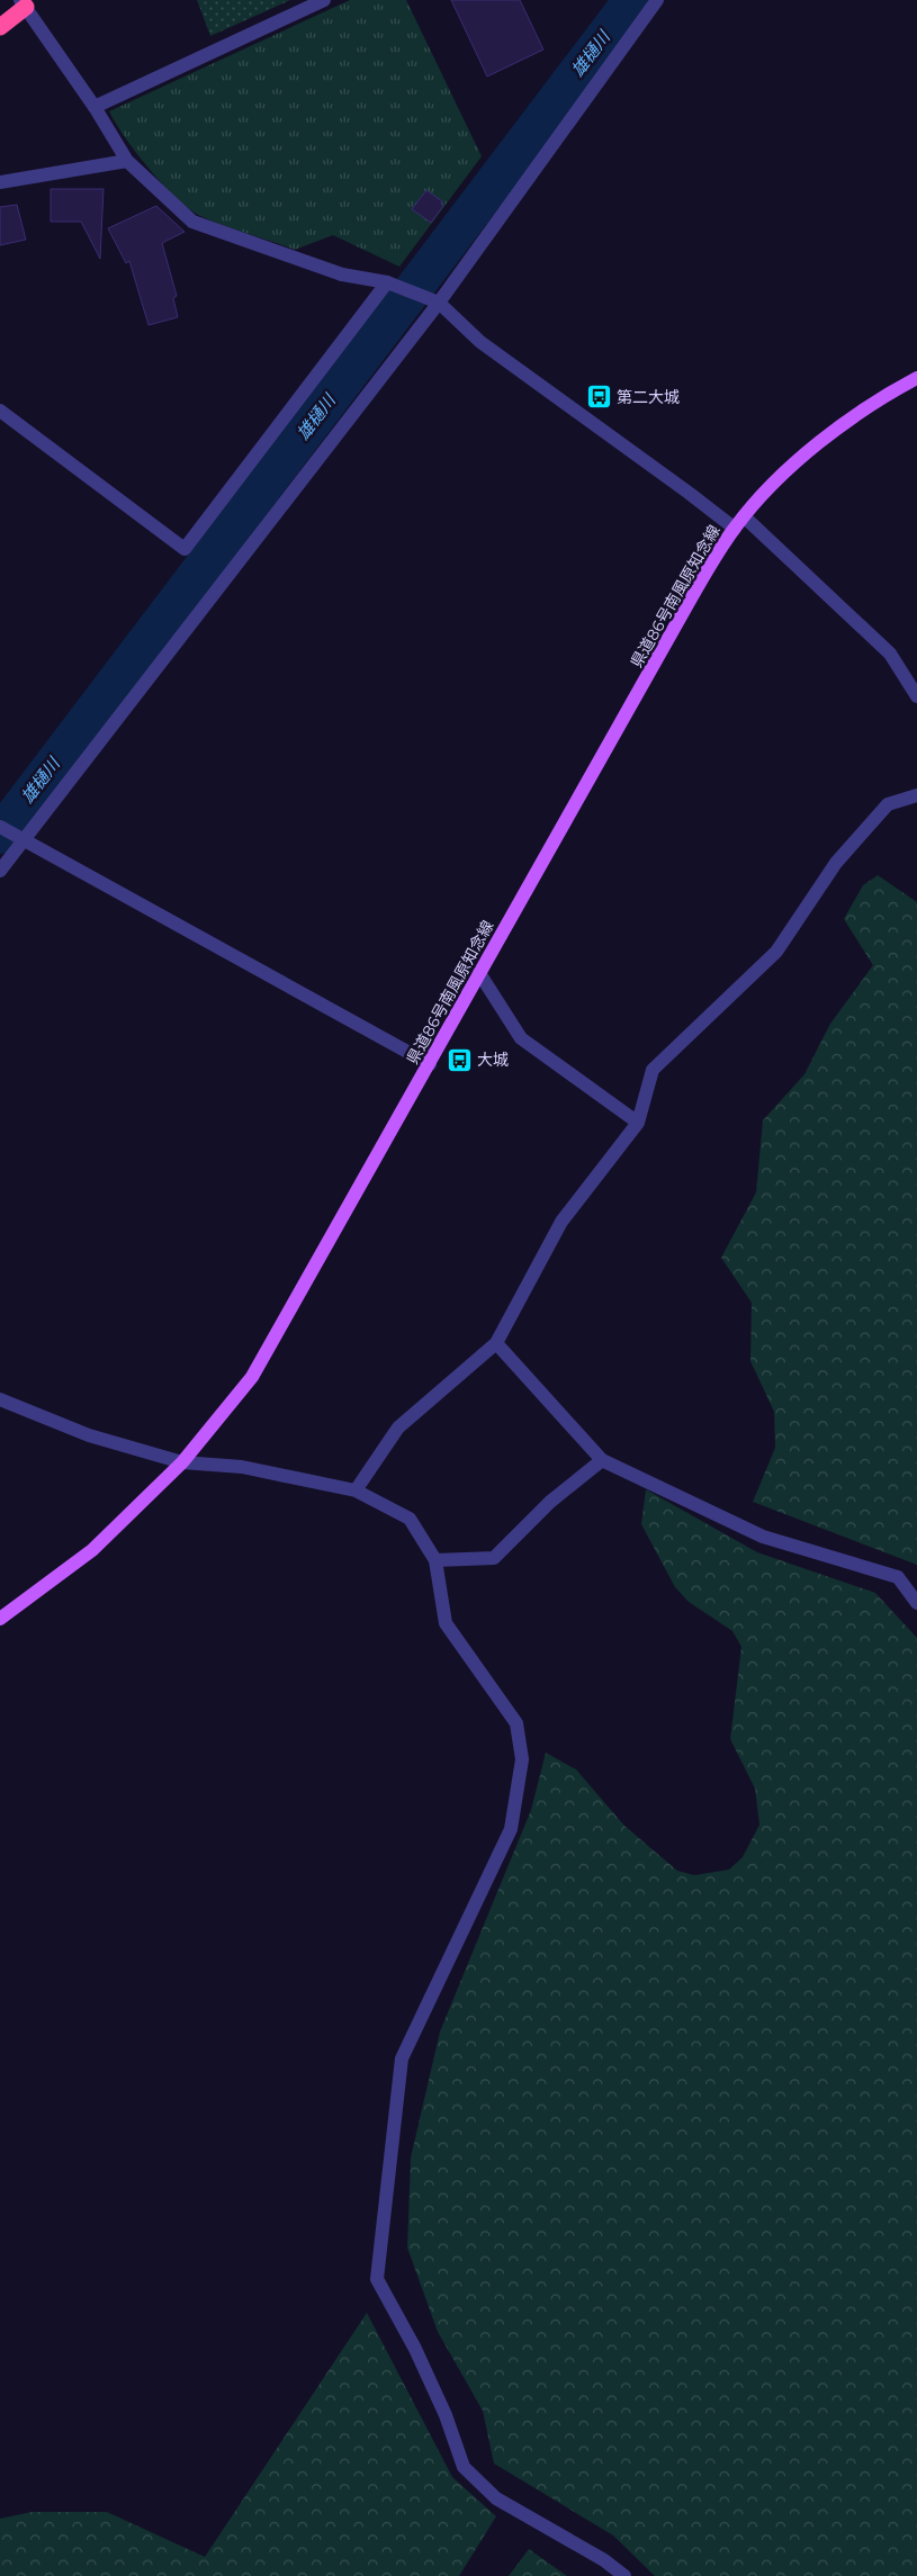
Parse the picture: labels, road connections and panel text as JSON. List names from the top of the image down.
{
  "streets": {
    "main road": ["県道86号南風原知念線"]
  },
  "water": ["雄樋川"],
  "places": {
    "bus stop": ["第二大城", "大城"]
  }
}
